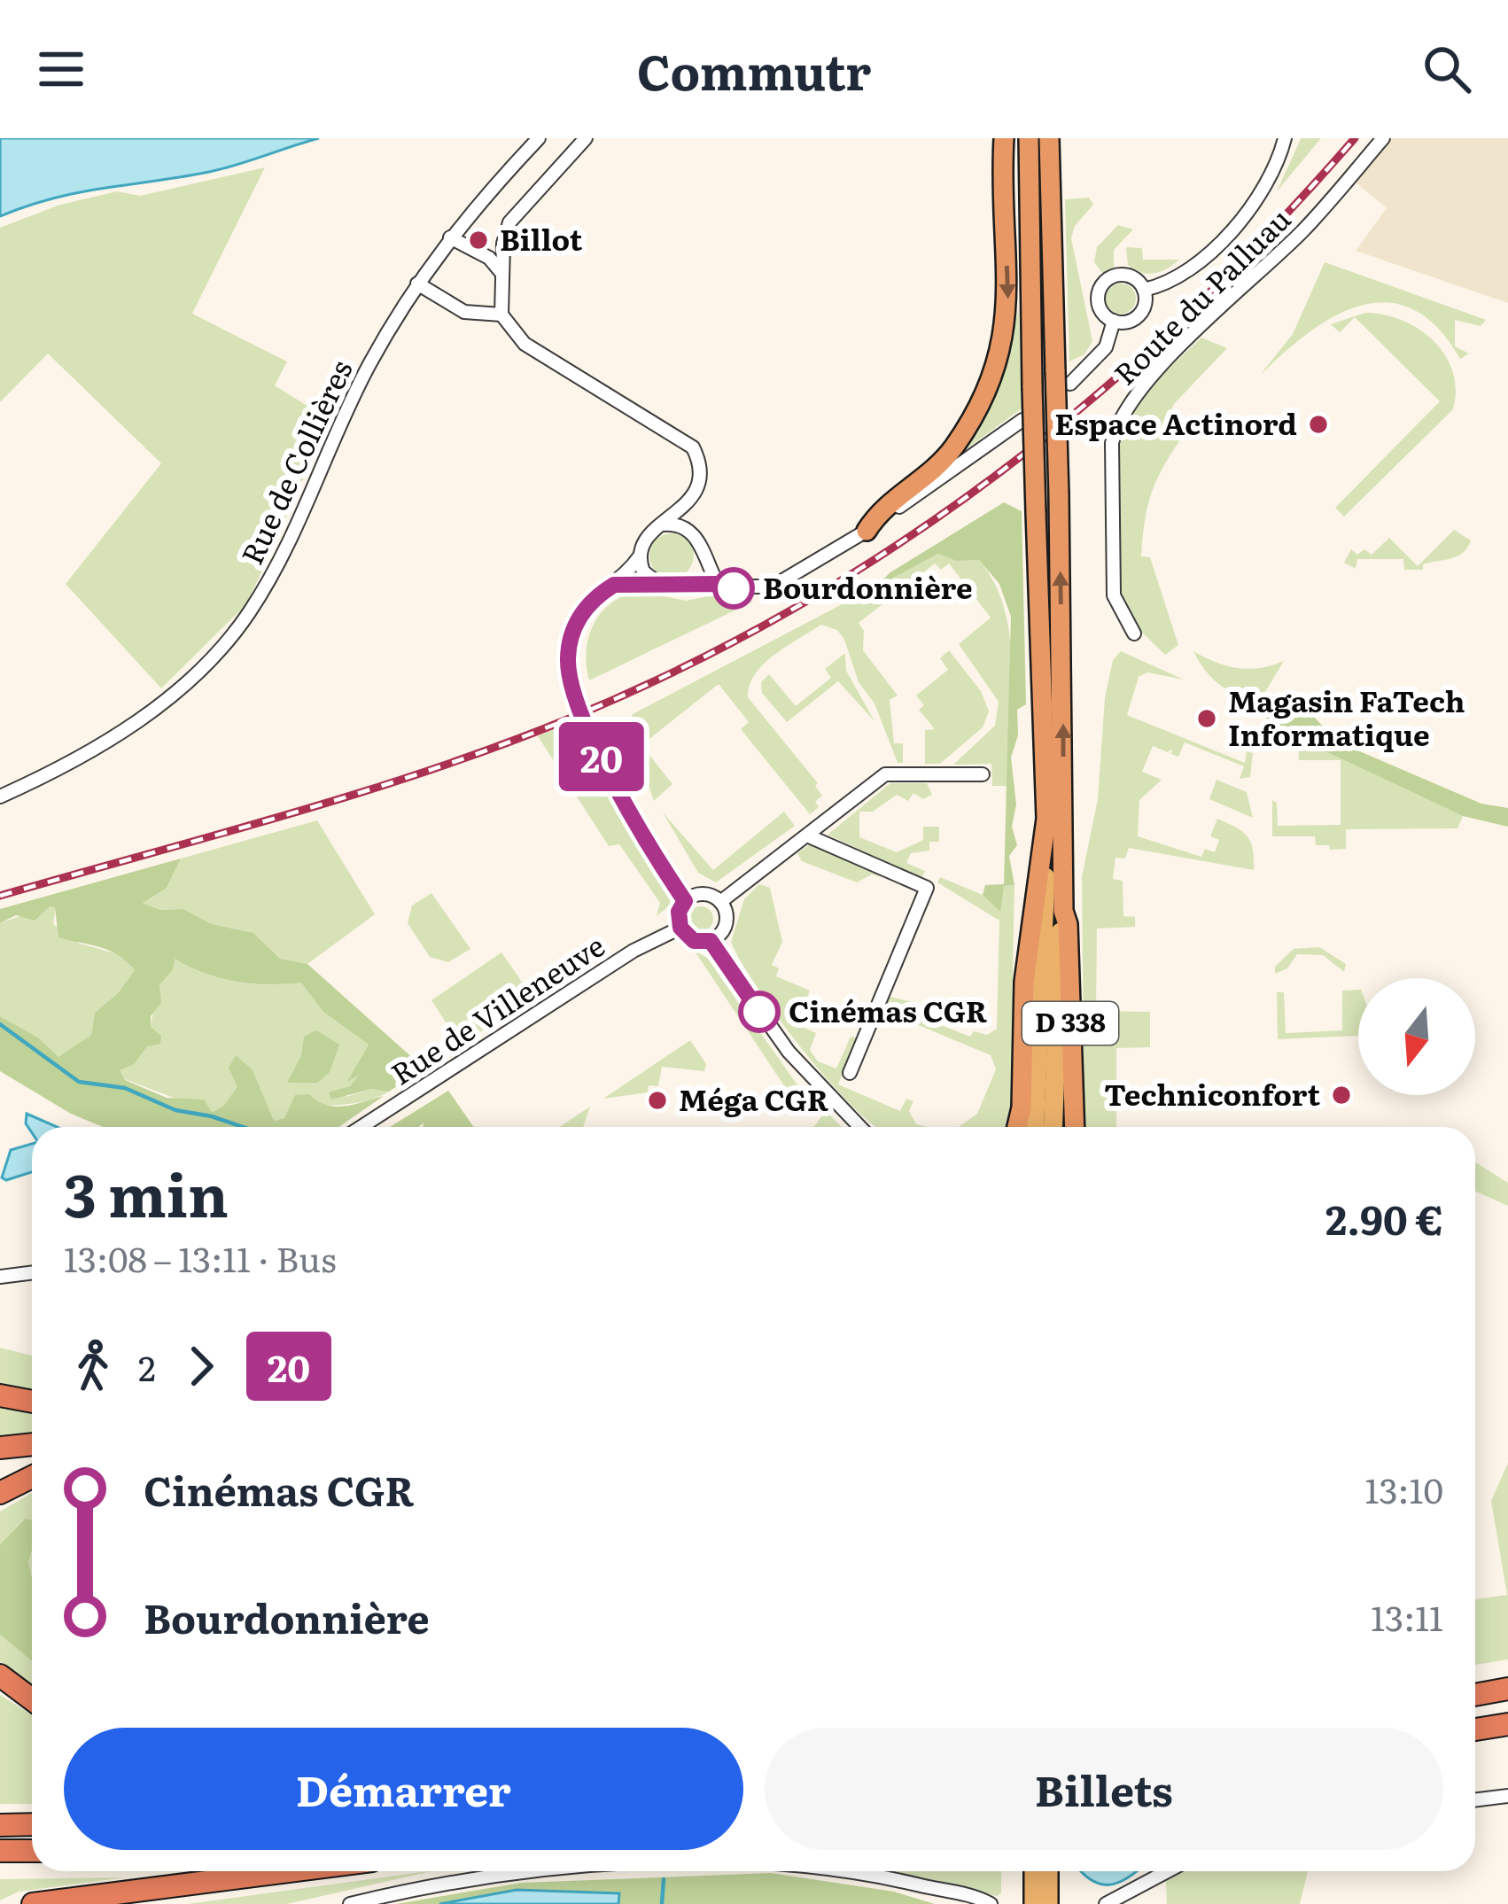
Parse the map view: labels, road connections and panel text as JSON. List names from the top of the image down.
{
  "streets": {
    "highway": ["D 338"],
    "street": ["Route du Palluau", "Rue de Collières", "Rue de Villeneuve"]
  },
  "places": [
    "Billot",
    "Espace Actinord",
    "Bourdonnière",
    "Magasin FaTech Informatique",
    "Cinémas CGR",
    "Techniconfort",
    "Méga CGR"
  ],
  "lines": ["bus line 20"],
  "north": "bottom",
  "page": {
    "header": "Commutr",
    "on_map": "20",
    "heading": ["3 min", "13:08 – 13:11 · Bus", "2.90 €"],
    "legs": ["2", "20"],
    "list": [
      {
        "name": "Cinémas CGR",
        "value": "13:10"
      },
      {
        "name": "Bourdonnière",
        "value": "13:11"
      }
    ],
    "buttons": ["Démarrer", "Billets"]
  }
}
